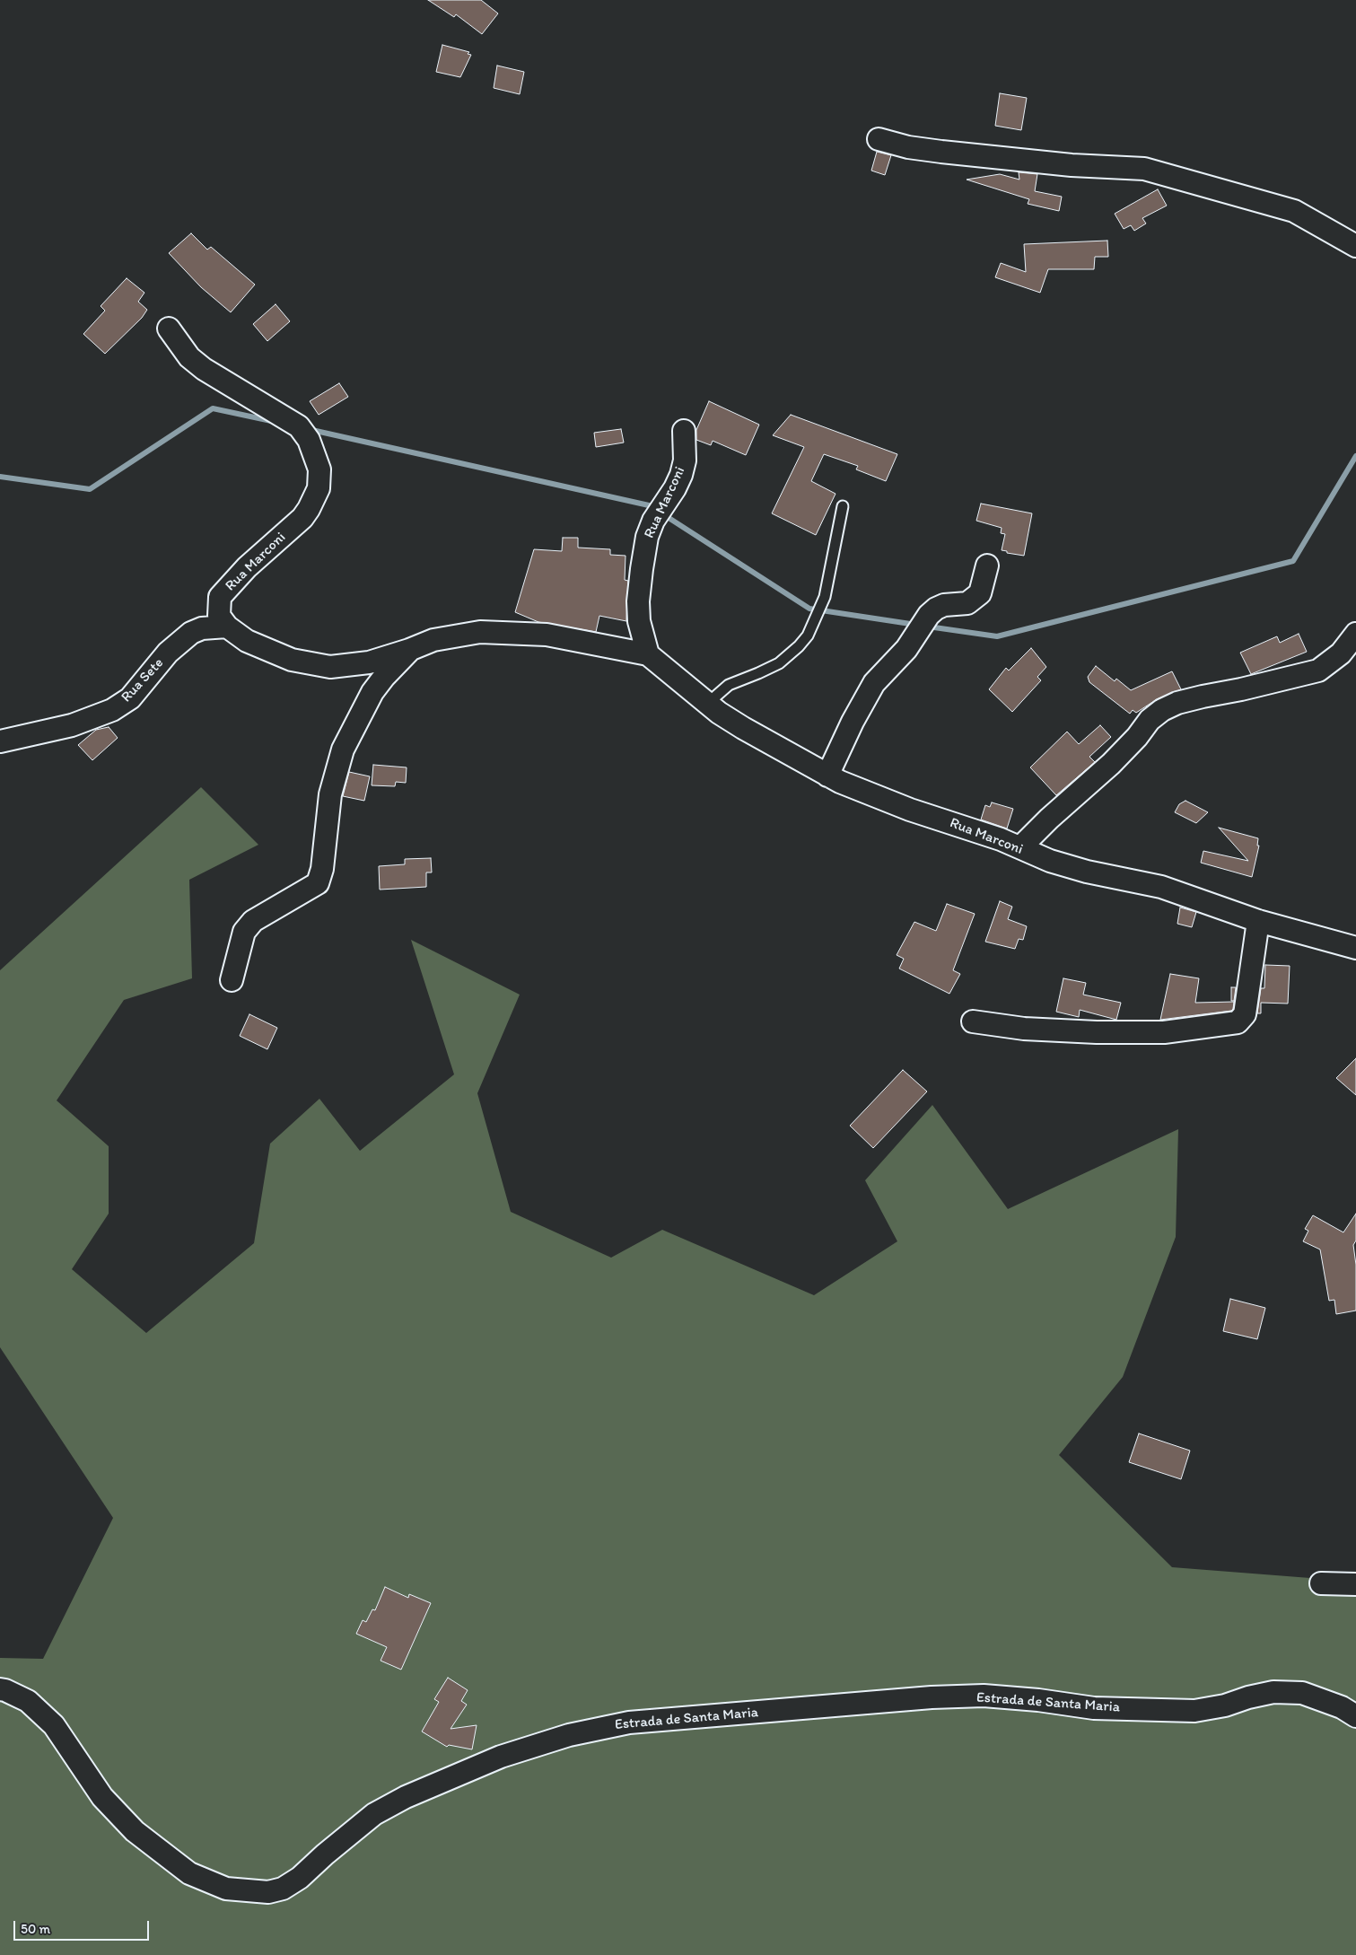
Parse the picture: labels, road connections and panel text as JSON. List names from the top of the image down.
{
  "streets": {
    "street": ["Rua Marconi", "Rua Sete", "Estrada de Santa Maria"]
  },
  "crossings": [
    ["Rua Marconi", "Rua Sete"]
  ],
  "scale_bar": "50 m"
}
